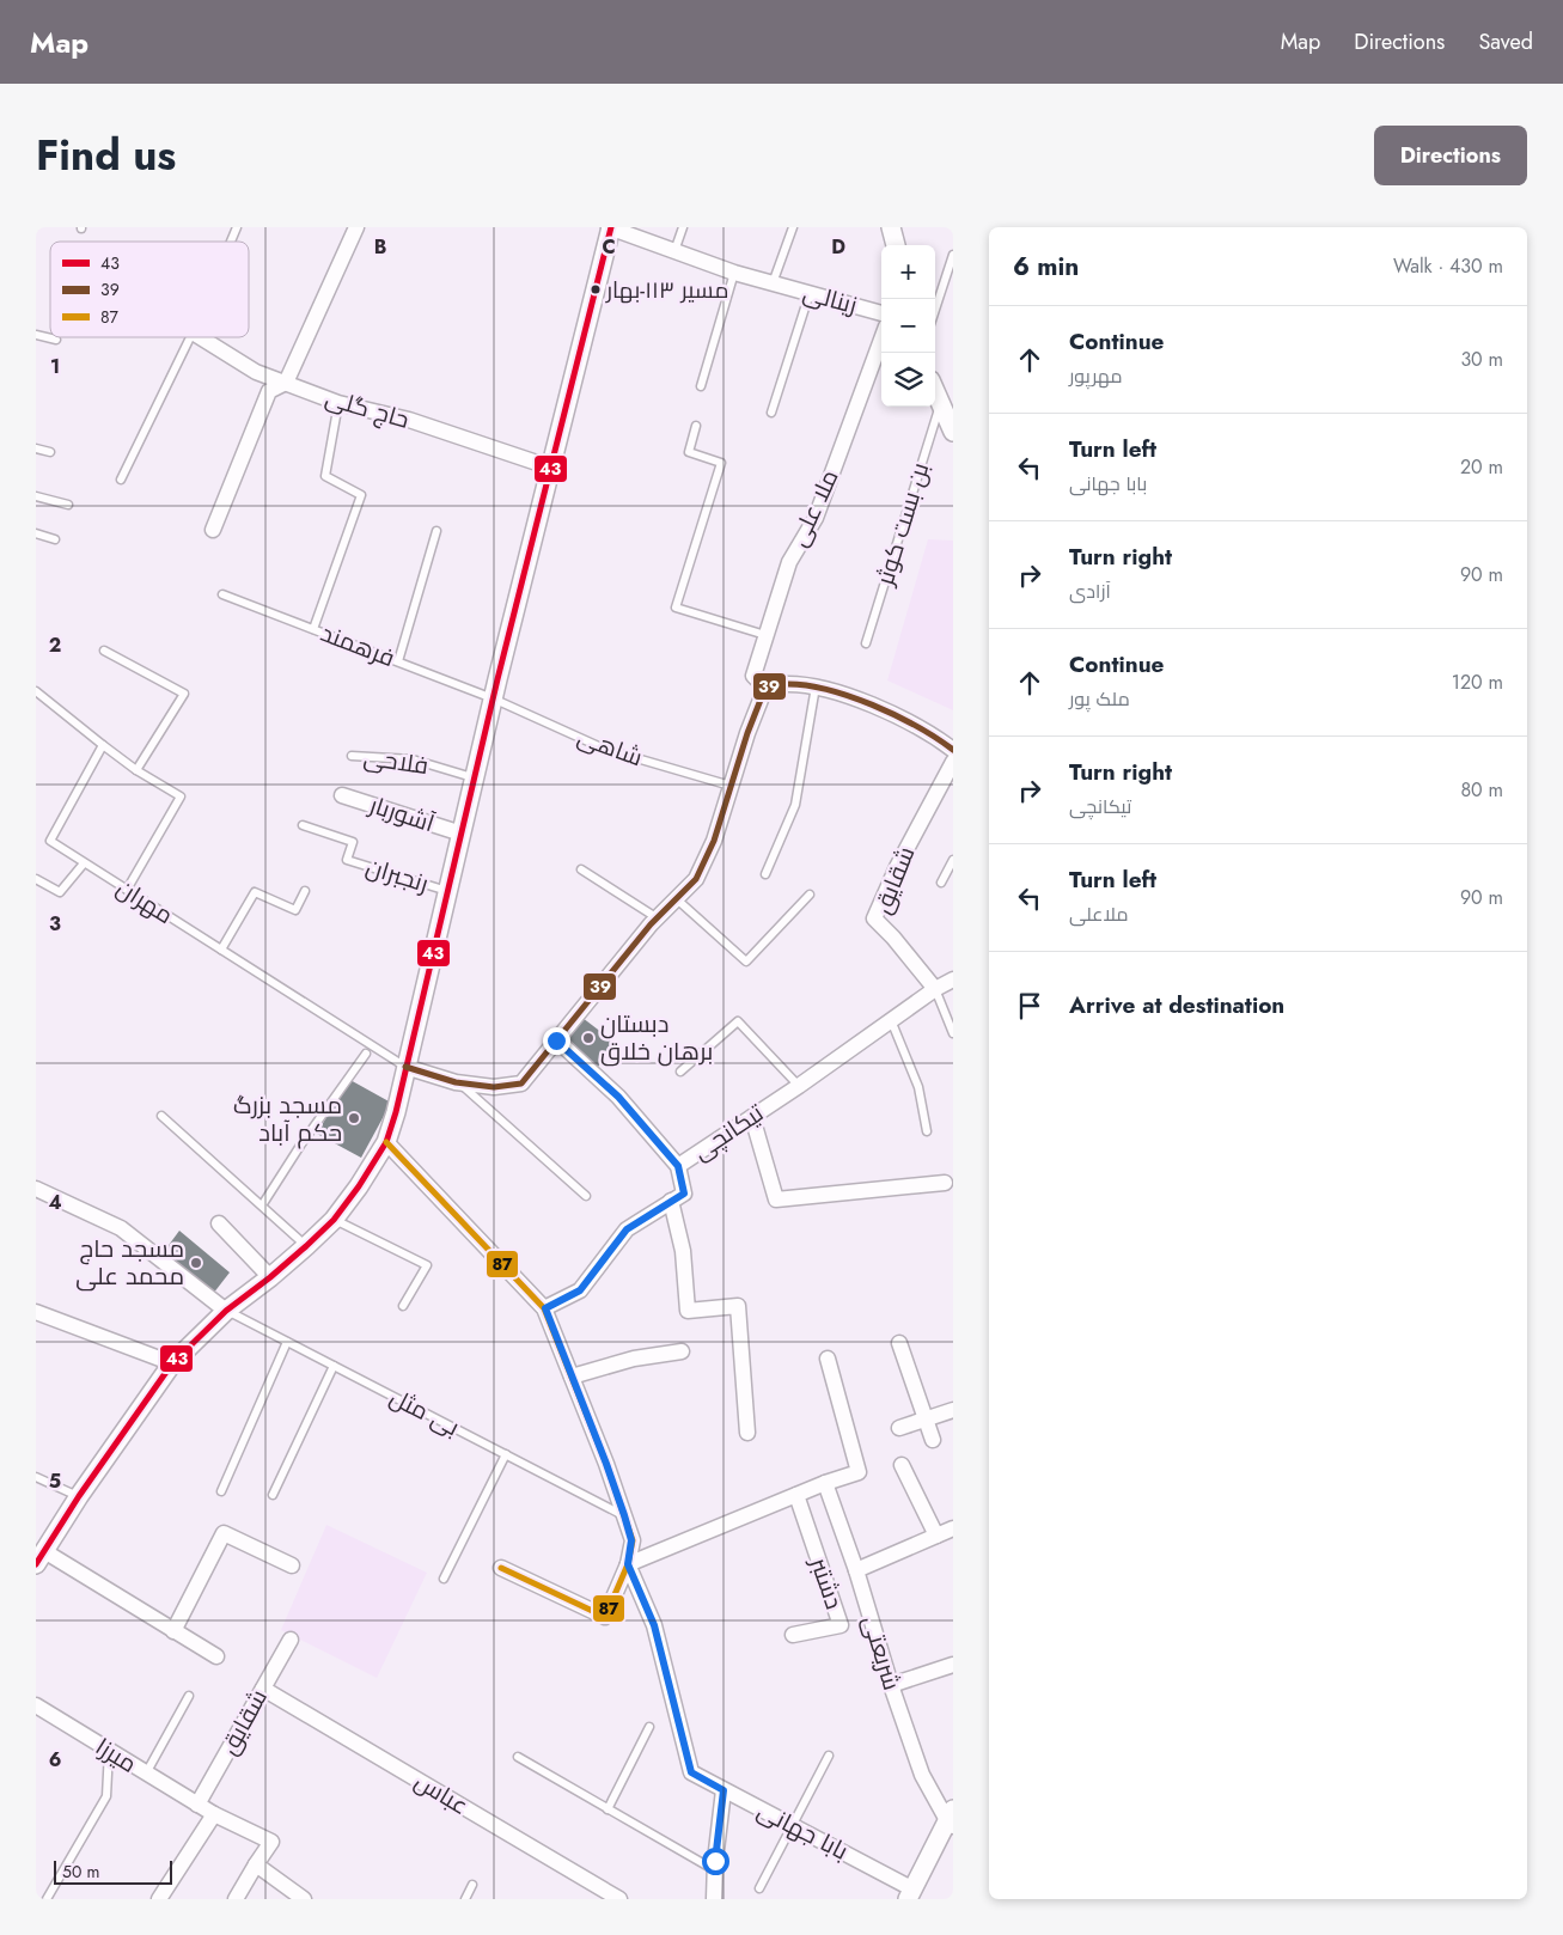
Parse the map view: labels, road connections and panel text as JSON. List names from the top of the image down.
{
  "streets": {
    "street": [
      "زینالی",
      "حاج گلی",
      "ملا علی",
      "آشوربار",
      "شقایق",
      "تیکانچی",
      "دشتبر",
      "شریعتی",
      "میرزا",
      "عباس",
      "بابا جهانی"
    ],
    "lane": [
      "بن بست کوثر",
      "فرهمند",
      "شاهی",
      "فلاحی",
      "رنجبران",
      "مهران",
      "بی مثل"
    ]
  },
  "crossings": [
    ["فرهمند", "شاهی"],
    ["شقایق", "تیکانچی"],
    ["شقایق", "میرزا"],
    ["شقایق", "عباس"]
  ],
  "places": [
    "مسیر ۱۱۳-بهار",
    "دبستان برهان خلاق",
    "مسجد بزرگ حکم آباد",
    "مسجد حاج محمد علی"
  ],
  "lines": ["transit line 43", "transit line 39", "transit line 87"],
  "legend": ["43", "39", "87"],
  "scale_bar": "50 m",
  "page": {
    "header": "Map",
    "nav": ["Map", "Directions", "Saved"],
    "title": "Find us",
    "buttons": "Directions",
    "heading": ["6 min", "Walk · 430 m"],
    "map_buttons": ["+", "−"],
    "list": [
      ["Continue", "مهرپور", "30 m"],
      ["Turn left", "بابا جهانی", "20 m"],
      ["Turn right", "آزادی", "90 m"],
      ["Continue", "ملک پور", "120 m"],
      ["Turn right", "تیکانچی", "80 m"],
      ["Turn left", "ملاعلی", "90 m"],
      "Arrive at destination"
    ],
    "scale": "50 m"
  },
  "grid": {
    "columns": ["B", "C", "D"],
    "rows": [
      "1",
      "2",
      "3",
      "4",
      "5",
      "6"
    ]
  }
}
